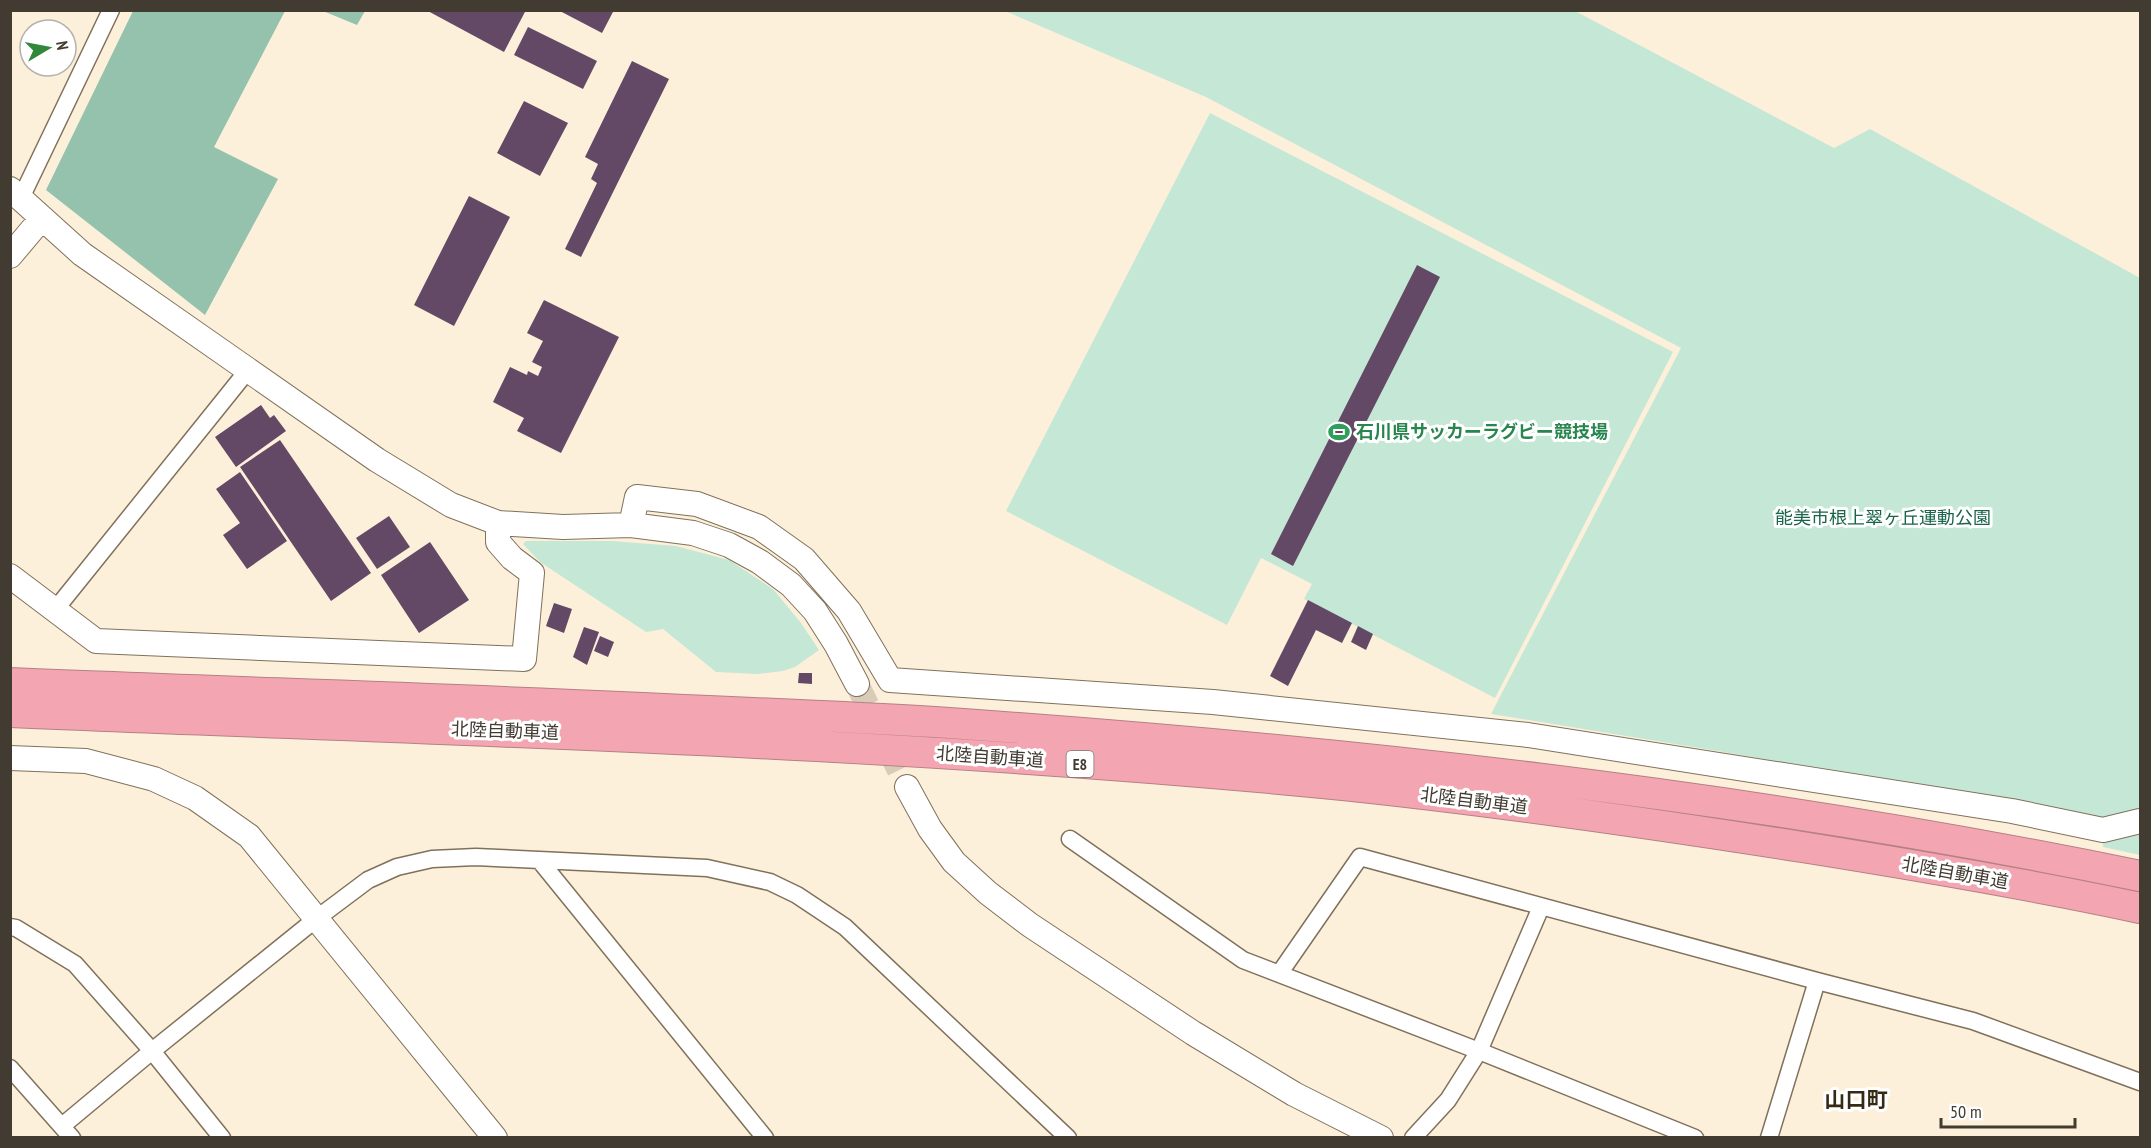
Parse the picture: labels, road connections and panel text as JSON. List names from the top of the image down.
{
  "streets": {
    "highway": ["北陸自動車道", "E8"]
  },
  "districts": ["山口町"],
  "parks": ["能美市根上翠ヶ丘運動公園"],
  "places": {
    "sports": ["石川県サッカーラグビー競技場"]
  },
  "scale_bar": "50 m",
  "north": "right"
}
